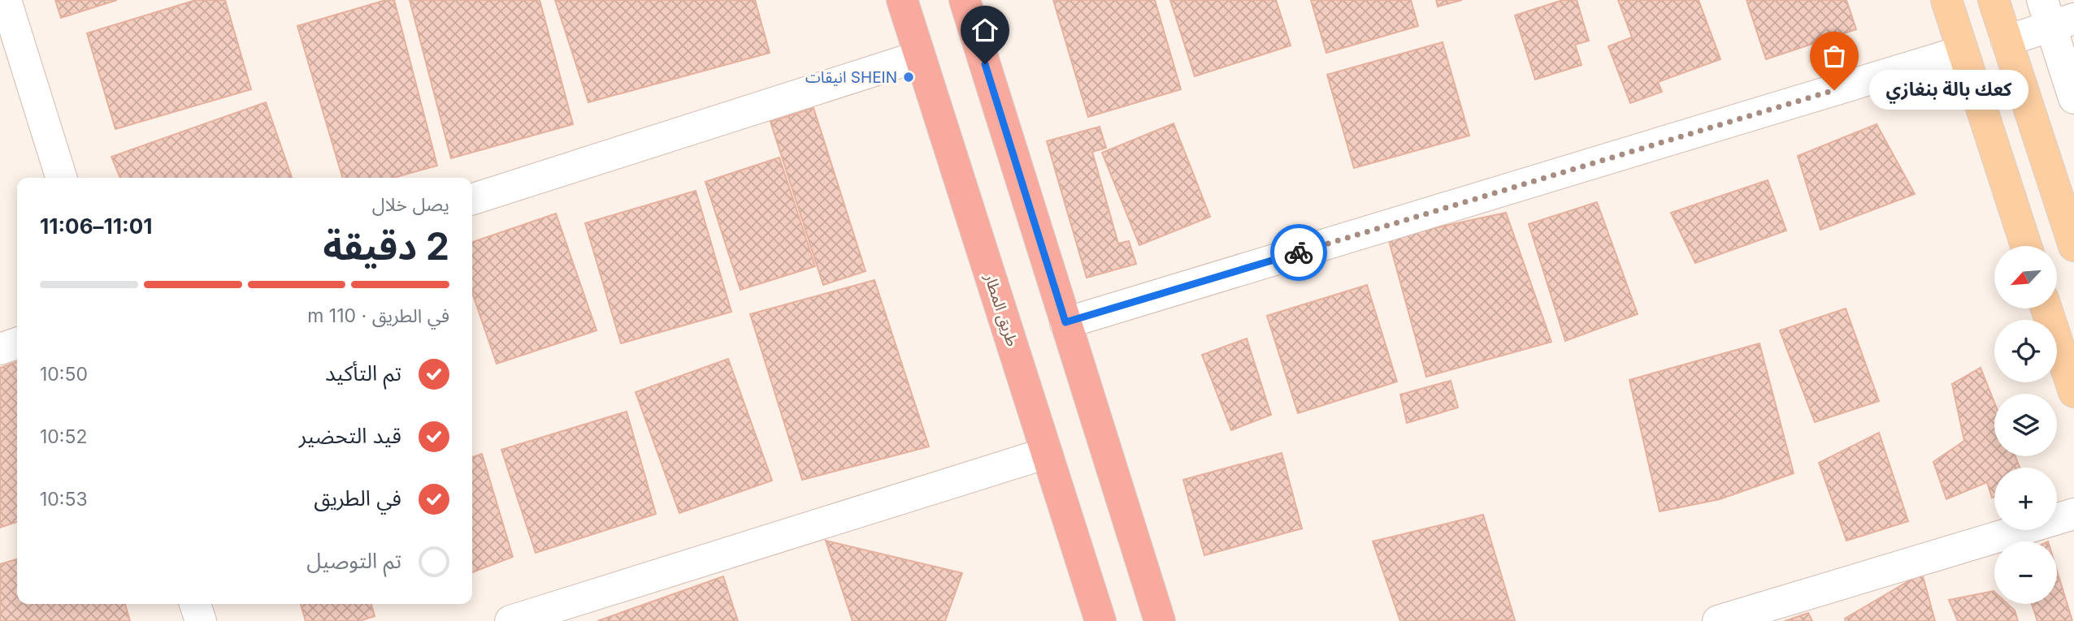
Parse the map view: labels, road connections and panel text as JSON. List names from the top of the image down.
{
  "streets": {
    "highway": ["طريق المطار"]
  },
  "places": ["انيقات SHEIN", "كعك بالة بنغازي"],
  "north": "bottom left",
  "page": {
    "bubble": "كعك بالة بنغازي",
    "heading": ["2 دقيقة", "يصل خلال", "11:01–11:06"],
    "map_buttons": ["+", "−"],
    "bar": "في الطريق · 110 m",
    "list": [
      ["تم التأكيد", "10:50"],
      ["قيد التحضير", "10:52"],
      ["في الطريق", "10:53"],
      "تم التوصيل"
    ]
  }
}
